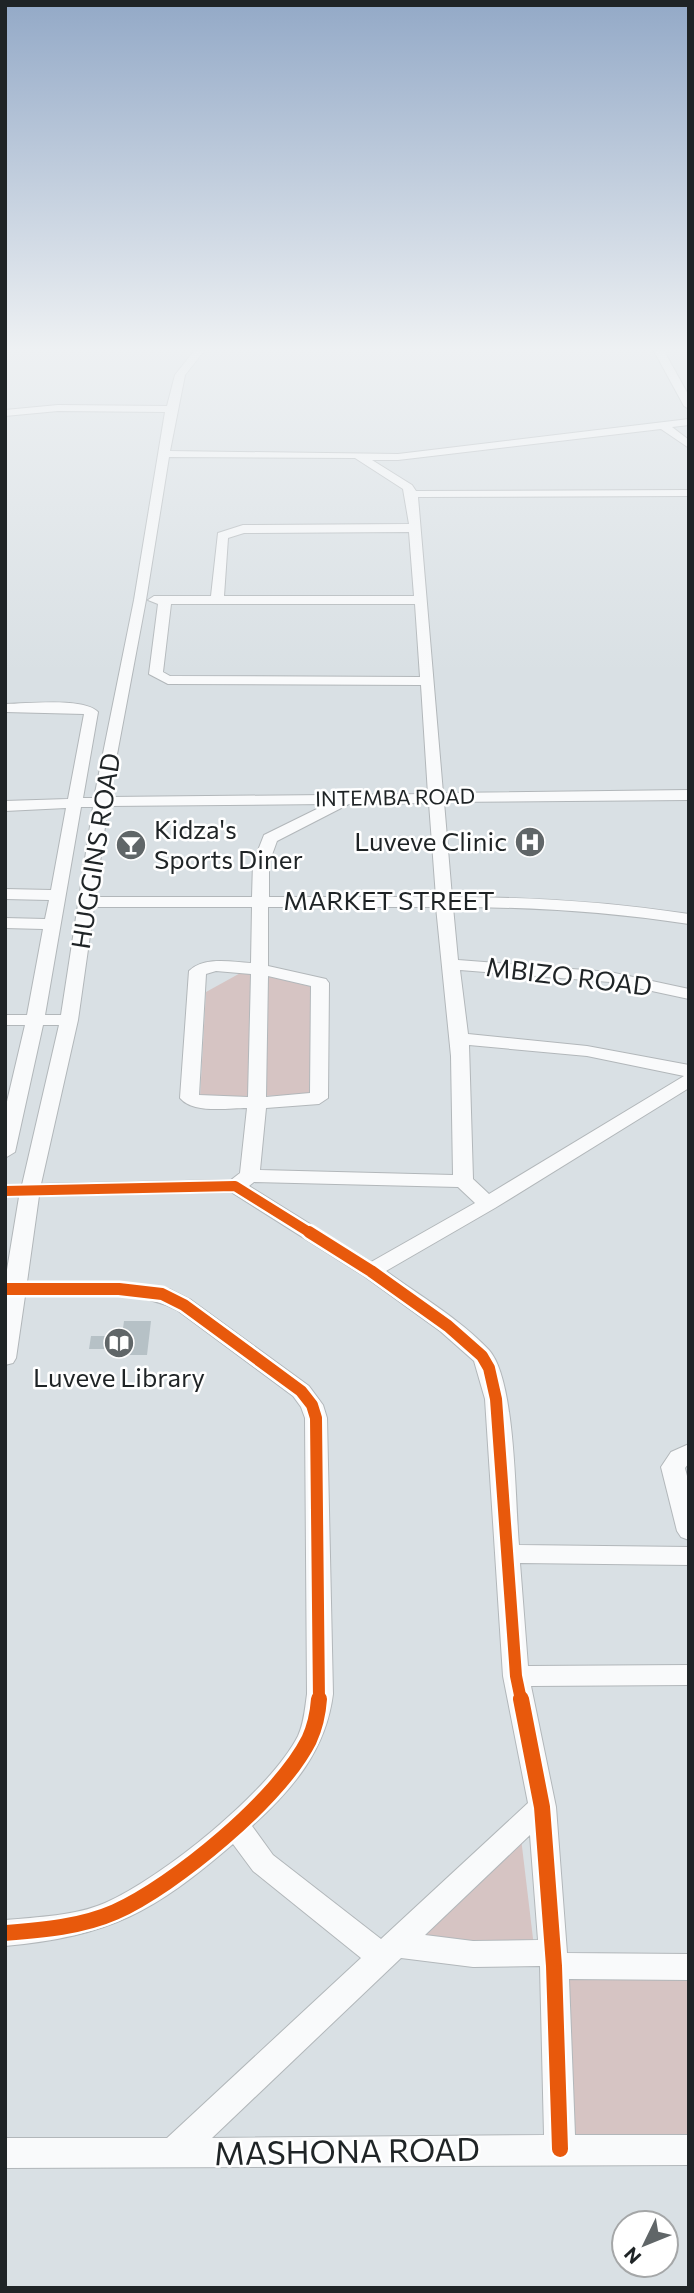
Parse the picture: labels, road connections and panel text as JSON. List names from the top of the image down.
{
  "streets": {
    "street": [
      "INTEMBA ROAD",
      "HUGGINS ROAD",
      "MARKET STREET",
      "MBIZO ROAD",
      "MASHONA ROAD"
    ]
  },
  "crossings": [
    ["INTEMBA ROAD", "HUGGINS ROAD"],
    ["HUGGINS ROAD", "MARKET STREET"]
  ],
  "places": {
    "hospital": ["Luveve Clinic"],
    "bar": ["Kidza's Sports Diner"],
    "library": ["Luveve Library"]
  },
  "north": "bottom left"
}
